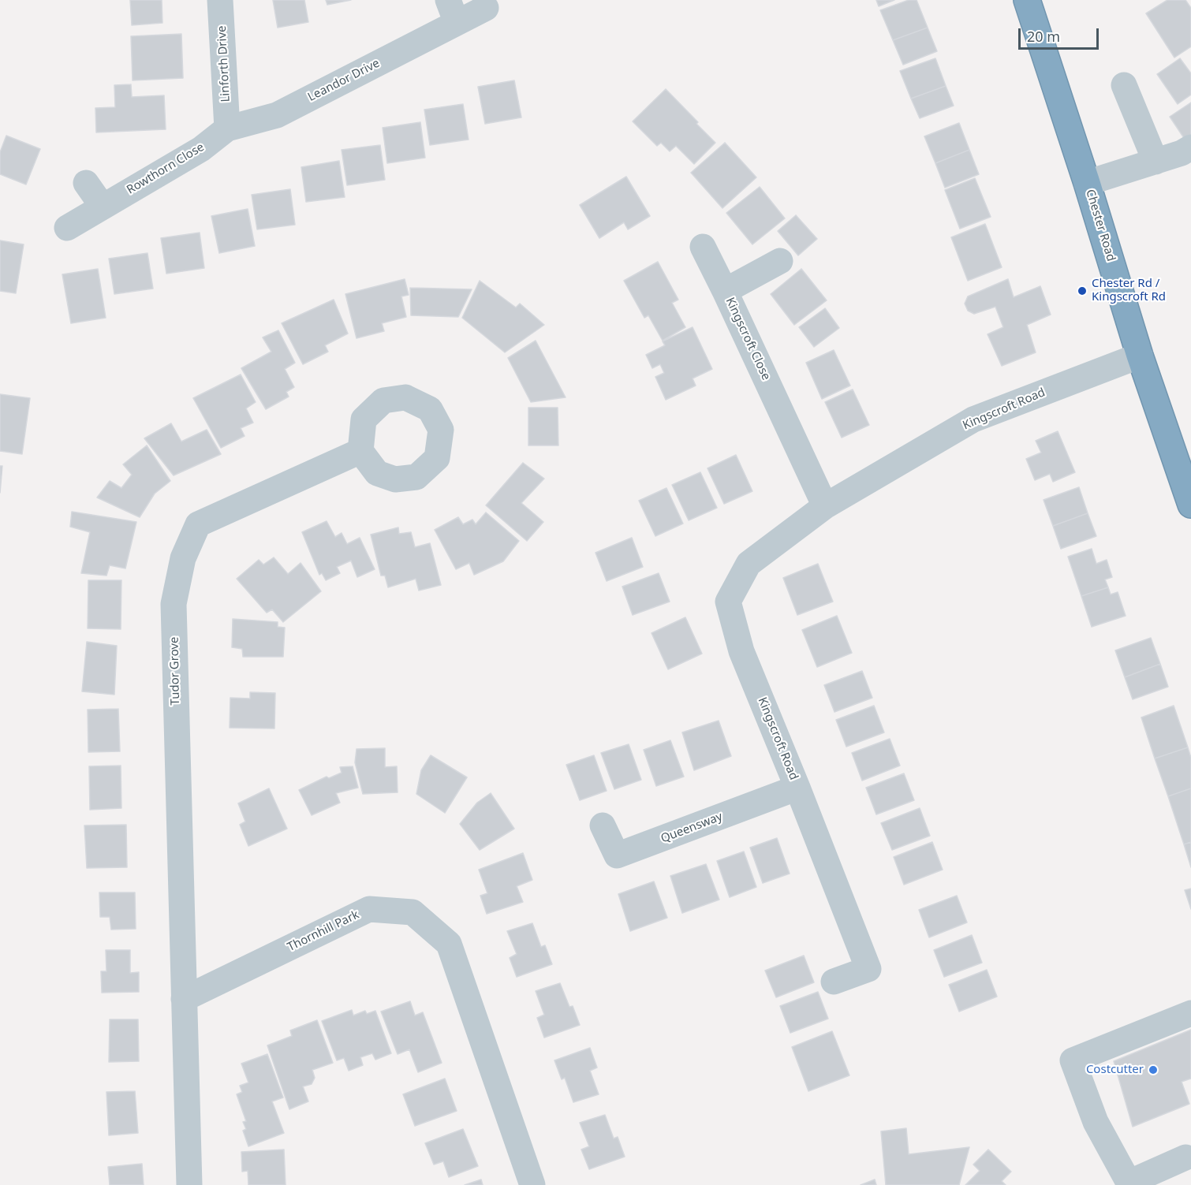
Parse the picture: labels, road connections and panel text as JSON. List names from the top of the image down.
{
  "streets": {
    "highway": ["Chester Road"],
    "street": [
      "Linforth Drive",
      "Leandor Drive",
      "Rowthorn Close",
      "Kingscroft Close",
      "Kingscroft Road",
      "Tudor Grove",
      "Queensway",
      "Thornhill Park"
    ]
  },
  "crossings": [
    ["Linforth Drive", "Leandor Drive"],
    ["Linforth Drive", "Rowthorn Close"],
    ["Leandor Drive", "Rowthorn Close"],
    ["Chester Road", "Kingscroft Road"],
    ["Kingscroft Close", "Kingscroft Road"],
    ["Kingscroft Road", "Queensway"],
    ["Tudor Grove", "Thornhill Park"]
  ],
  "places": ["Chester Rd / Kingscroft Rd", "Costcutter"],
  "scale_bar": "20 m"
}
